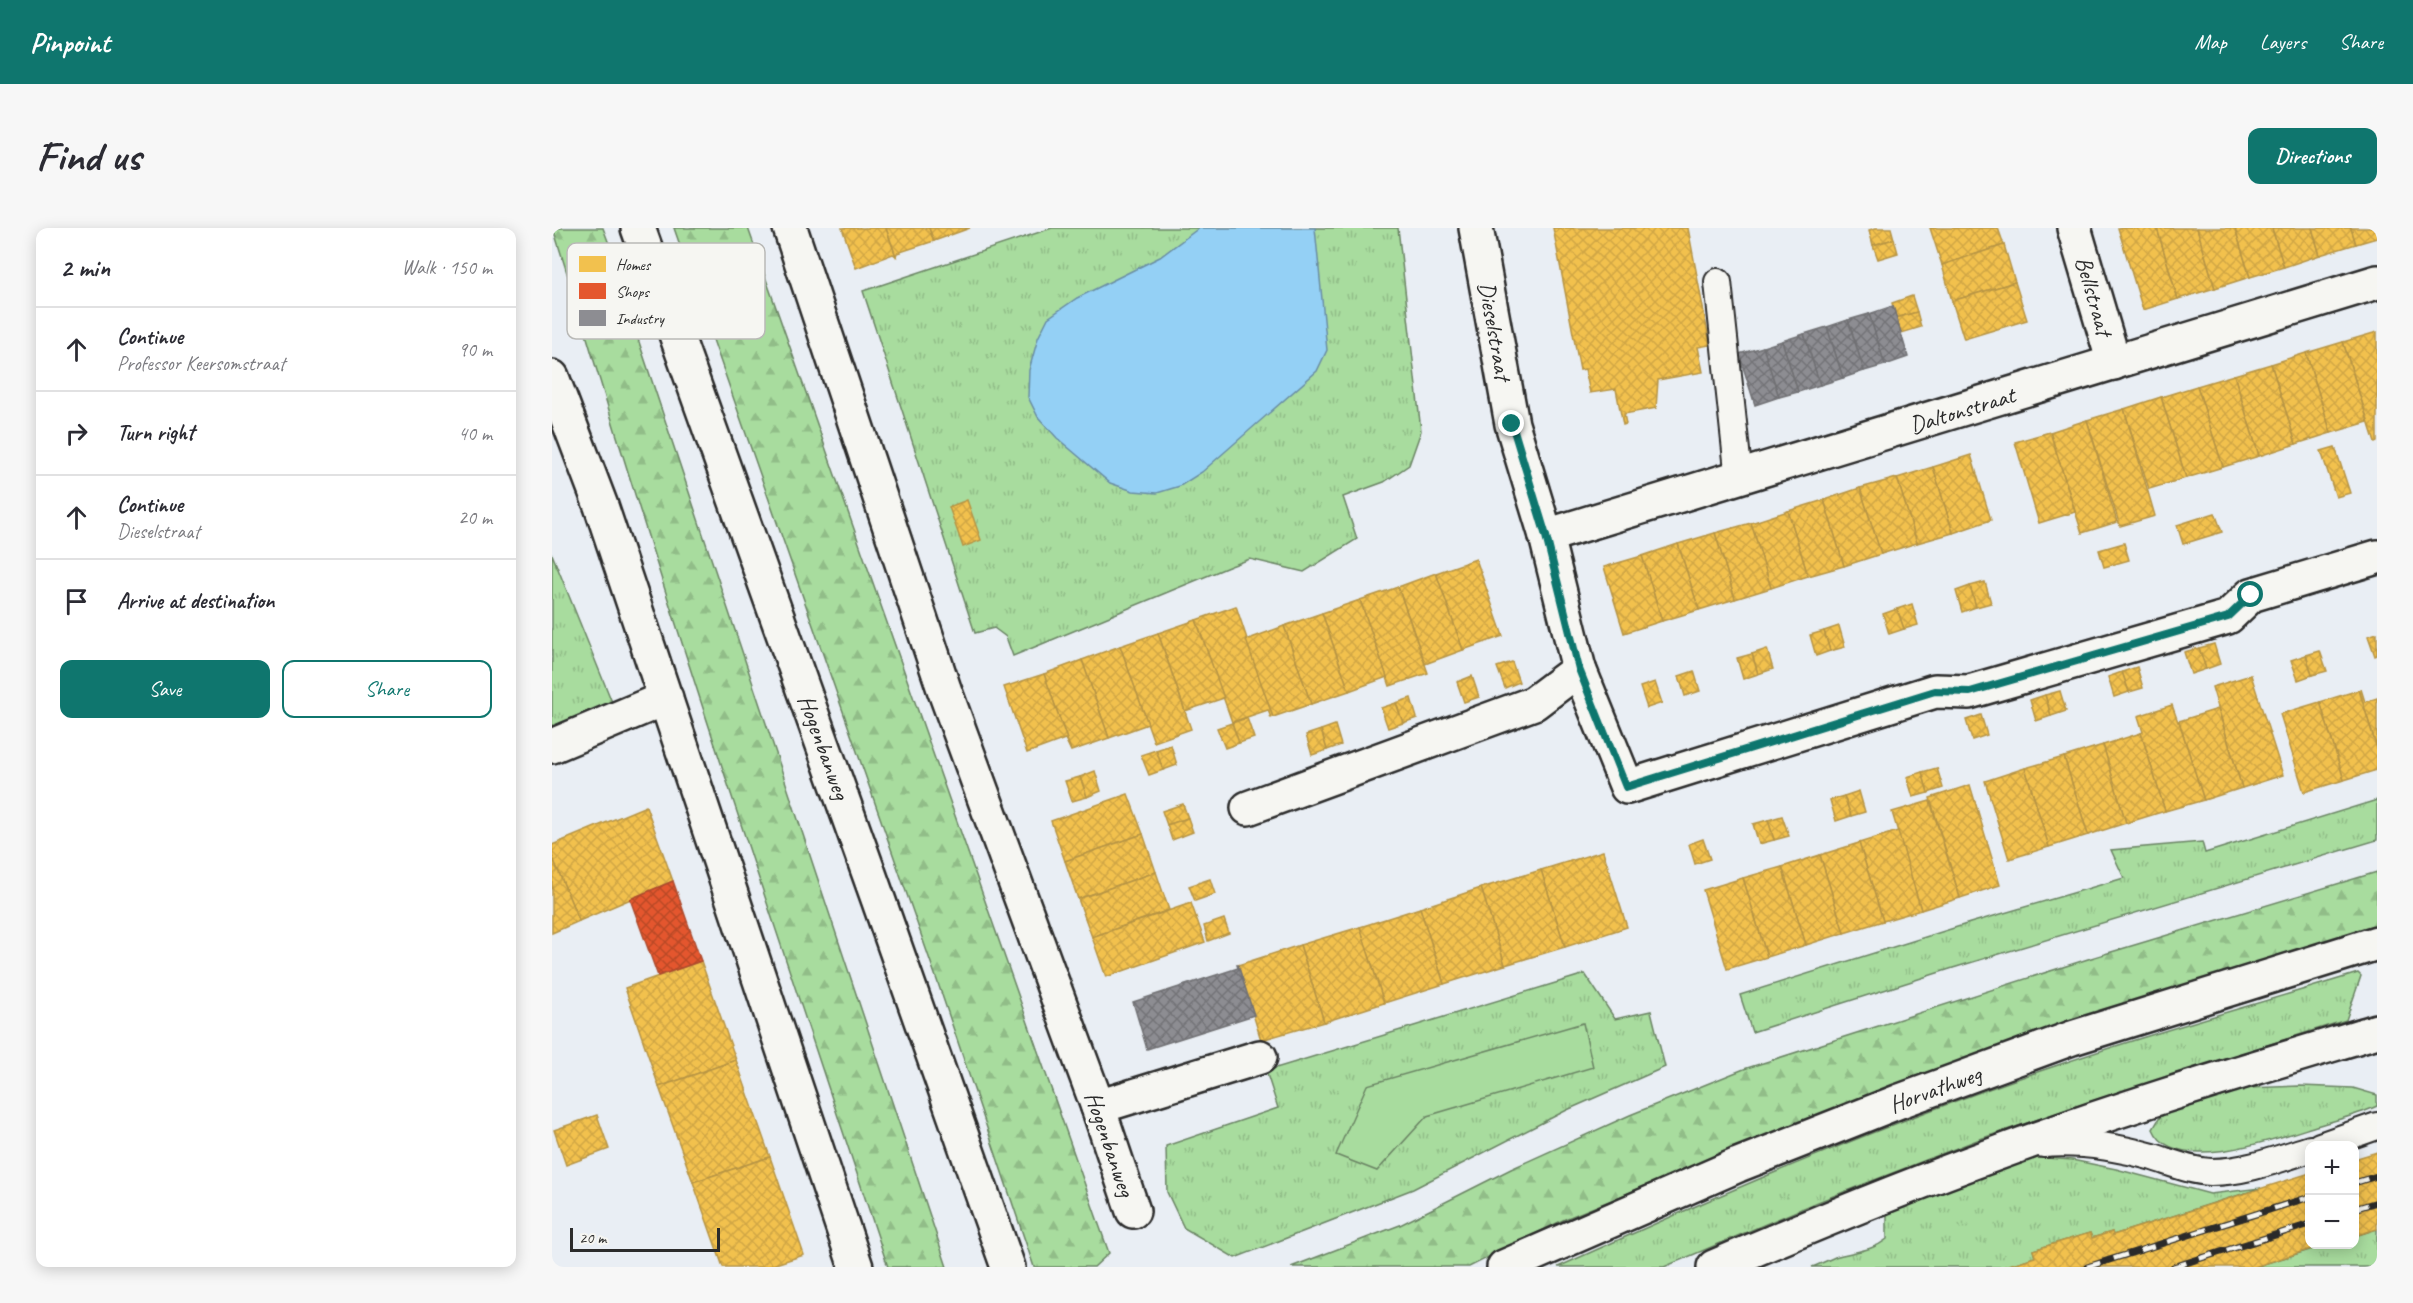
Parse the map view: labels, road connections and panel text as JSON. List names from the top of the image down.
{
  "streets": {
    "street": [
      "Bellstraat",
      "Dieselstraat",
      "Daltonstraat",
      "Hogenbanweg",
      "Horvathweg"
    ]
  },
  "crossings": [
    ["Bellstraat", "Daltonstraat"],
    ["Dieselstraat", "Daltonstraat"]
  ],
  "legend": ["Homes", "Shops", "Industry"],
  "scale_bar": "20 m",
  "page": {
    "header": "Pinpoint",
    "nav": ["Map", "Layers", "Share"],
    "buttons": [
      "Directions",
      ["Save", "Share"]
    ],
    "title": "Find us",
    "heading": ["2 min", "Walk · 150 m"],
    "list": [
      ["Continue", "Professor Keersomstraat", "90 m"],
      ["Turn right", "40 m"],
      ["Continue", "Dieselstraat", "20 m"],
      "Arrive at destination"
    ],
    "map_buttons": ["+", "−"],
    "scale": "20 m"
  }
}
